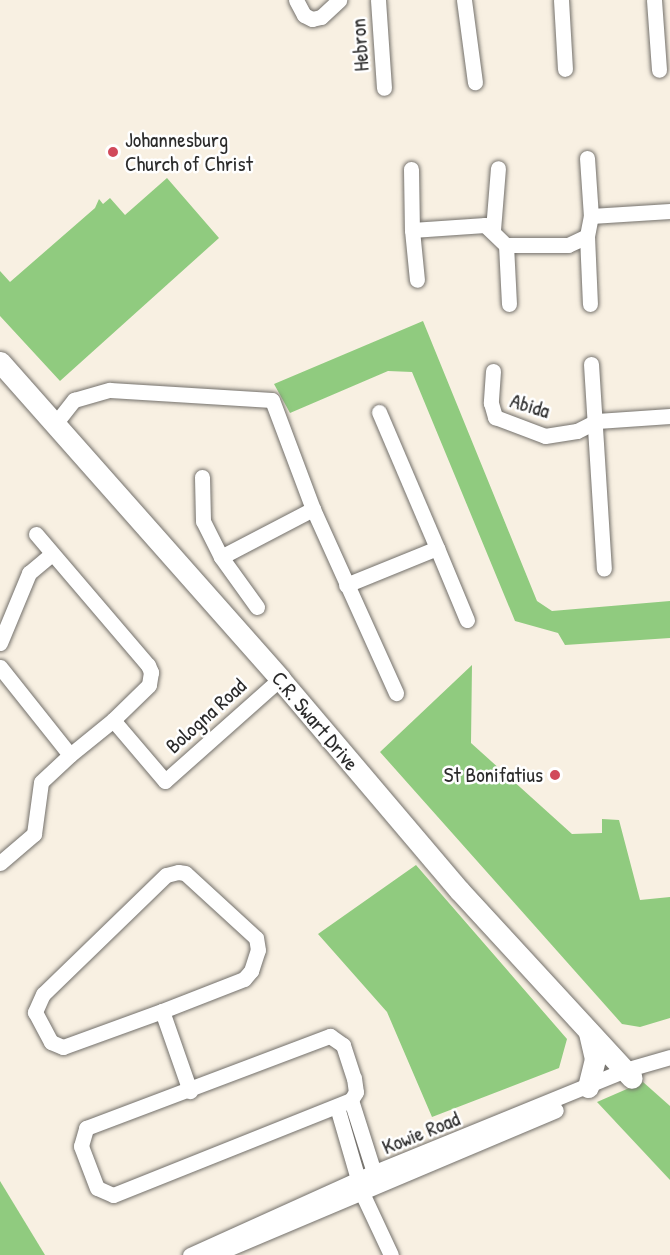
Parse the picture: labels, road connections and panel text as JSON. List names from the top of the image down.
{
  "streets": {
    "street": [
      "Hebron",
      "Abida",
      "Bologna Road",
      "C.R. Swart Drive",
      "Kowie Road"
    ]
  },
  "crossings": [
    ["Bologna Road", "C.R. Swart Drive"],
    ["C.R. Swart Drive", "Kowie Road"]
  ],
  "places": ["Johannesburg Church of Christ", "St Bonifatius"]
}
